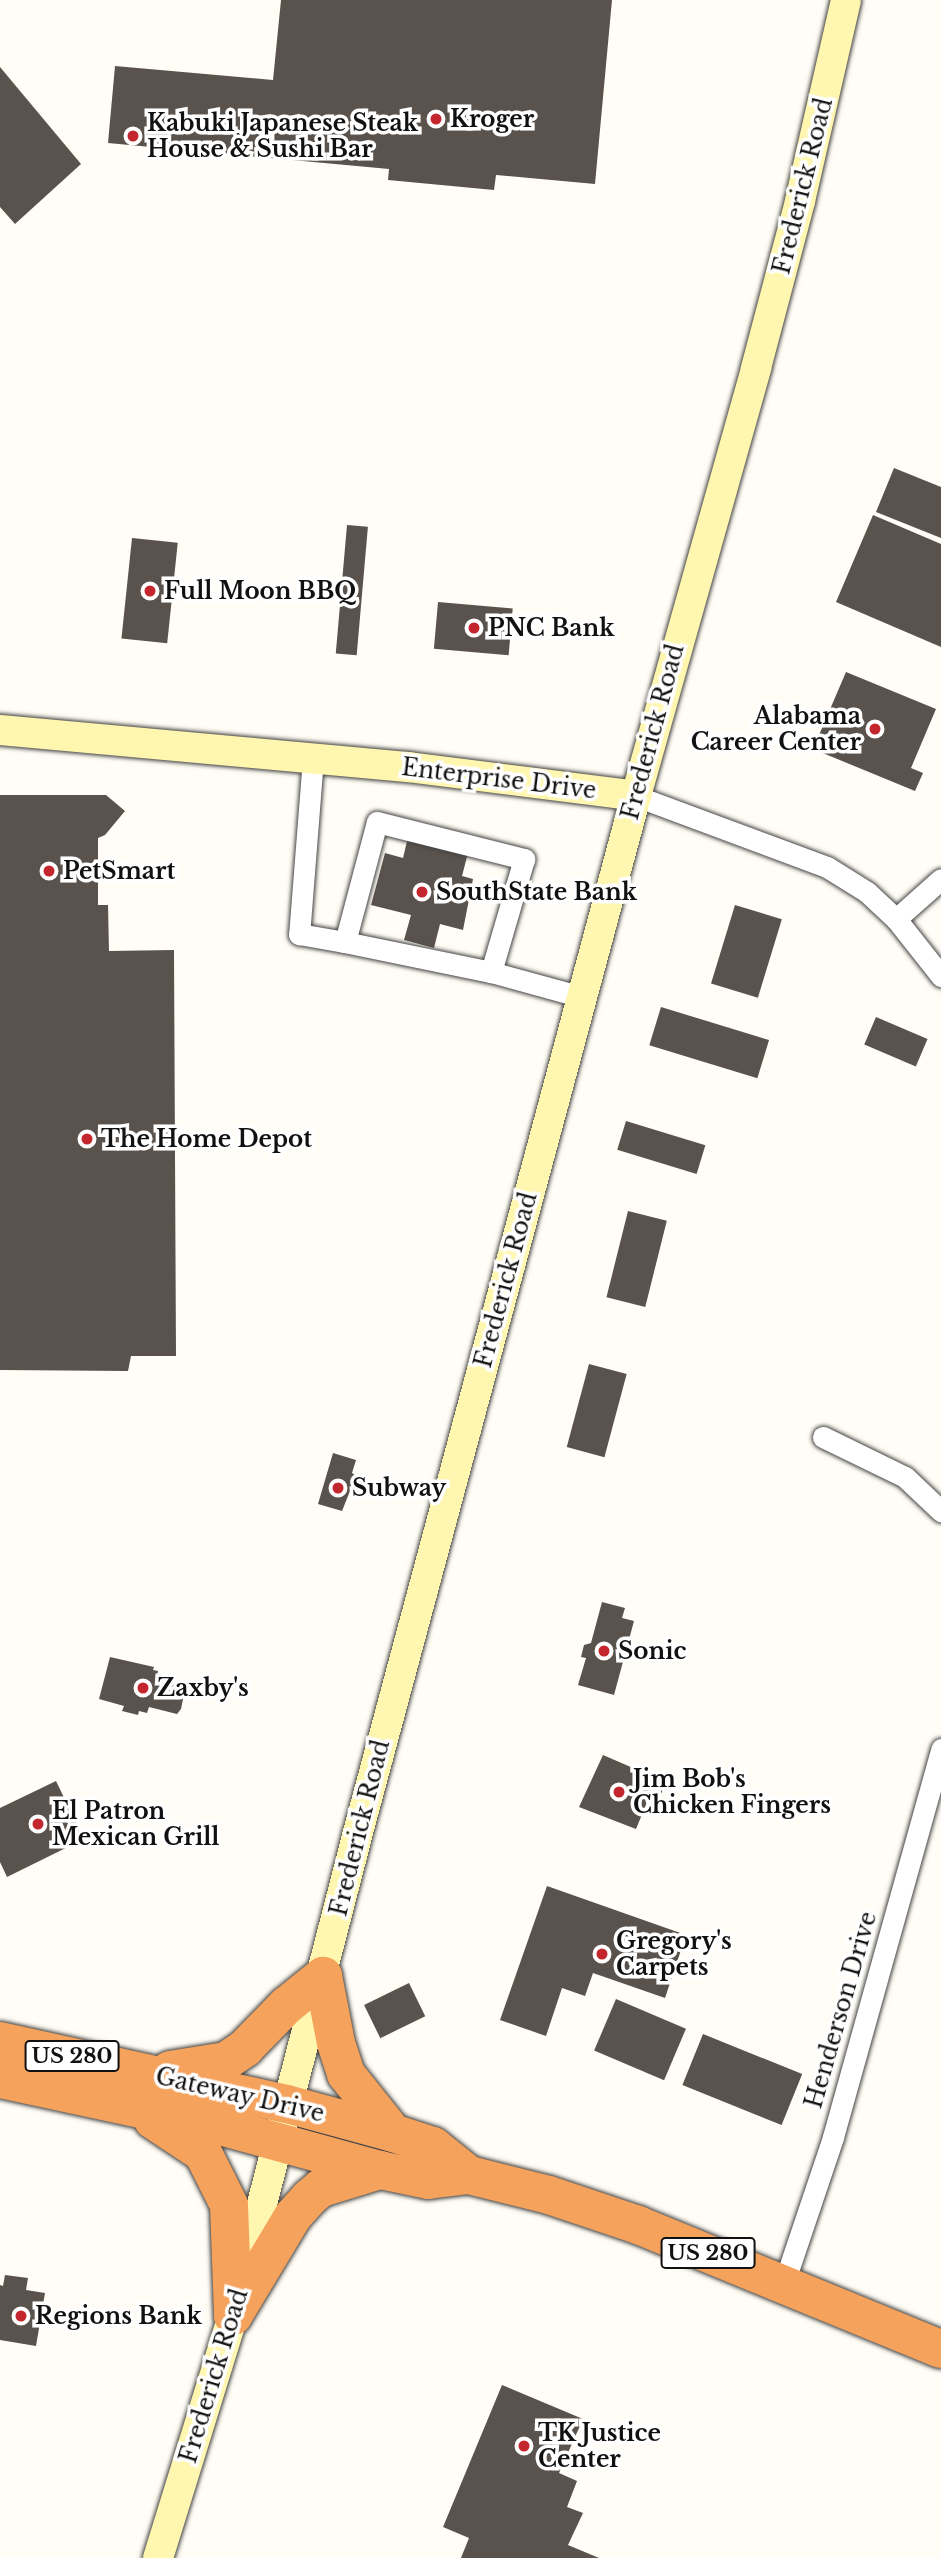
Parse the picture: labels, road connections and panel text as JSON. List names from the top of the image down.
{
  "streets": {
    "highway": ["US 280", "Gateway Drive"],
    "main road": ["Frederick Road", "Enterprise Drive"],
    "street": ["Henderson Drive"]
  },
  "crossings": [
    ["Frederick Road", "Enterprise Drive"],
    ["Frederick Road", "Gateway Drive"],
    ["Henderson Drive", "Gateway Drive"]
  ],
  "places": [
    "Kroger",
    "Kabuki Japanese Steak House & Sushi Bar",
    "Full Moon BBQ",
    "PNC Bank",
    "Alabama Career Center",
    "PetSmart",
    "SouthState Bank",
    "The Home Depot",
    "Subway",
    "Sonic",
    "Zaxby's",
    "Jim Bob's Chicken Fingers",
    "El Patron Mexican Grill",
    "Gregory's Carpets",
    "Regions Bank",
    "TK Justice Center"
  ]
}
